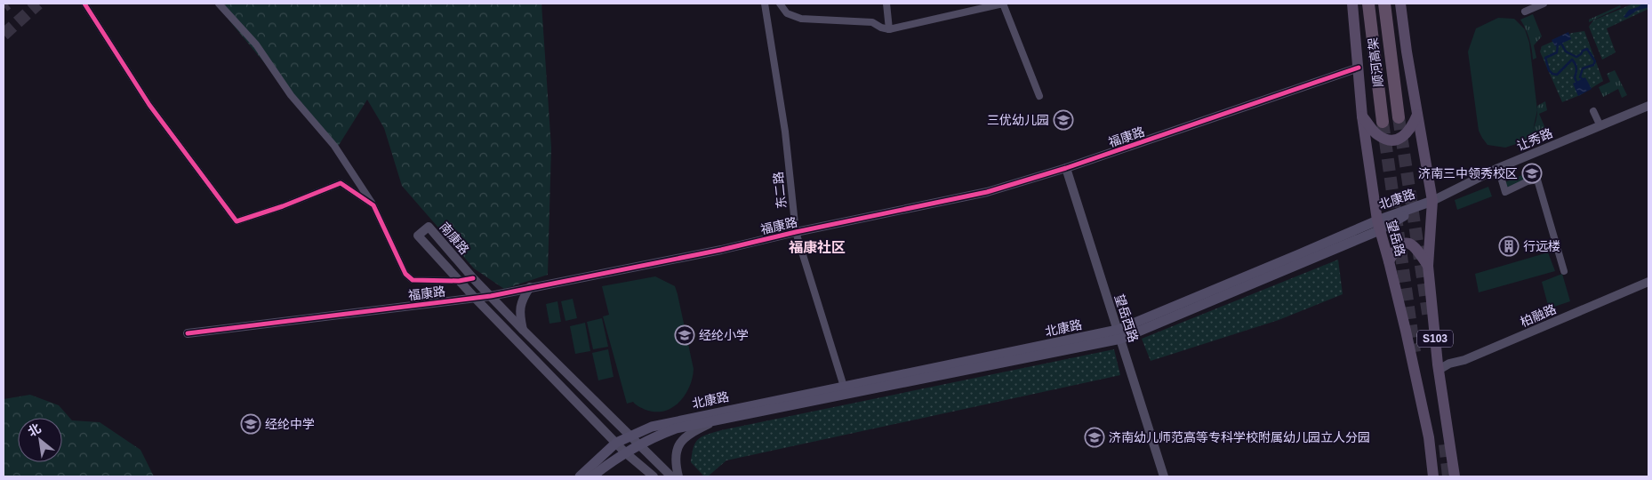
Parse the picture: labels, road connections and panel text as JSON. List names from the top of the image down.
{
  "streets": {
    "highway": ["顺河高架"],
    "main road": ["北康路", "望岳路", "S103"],
    "street": [
      "福康路",
      "让秀路",
      "东二路",
      "南康路",
      "柏融路",
      "望岳西路"
    ]
  },
  "crossings": [
    ["福康路", "东二路"],
    ["福康路", "南康路"],
    ["福康路", "望岳路"],
    ["福康路", "望岳西路"],
    ["让秀路", "北康路"],
    ["让秀路", "S103"],
    ["东二路", "北康路"],
    ["北康路", "南康路"],
    ["北康路", "望岳路"],
    ["北康路", "望岳西路"],
    ["北康路", "S103"],
    ["柏融路", "S103"]
  ],
  "districts": ["福康社区"],
  "places": {
    "school or university": [
      "三优幼儿园",
      "济南三中领秀校区",
      "经纶小学",
      "经纶中学",
      "济南幼儿师范高等专科学校附属幼儿园立人分园"
    ],
    "building": ["行远楼"]
  },
  "north": "top left"
}
